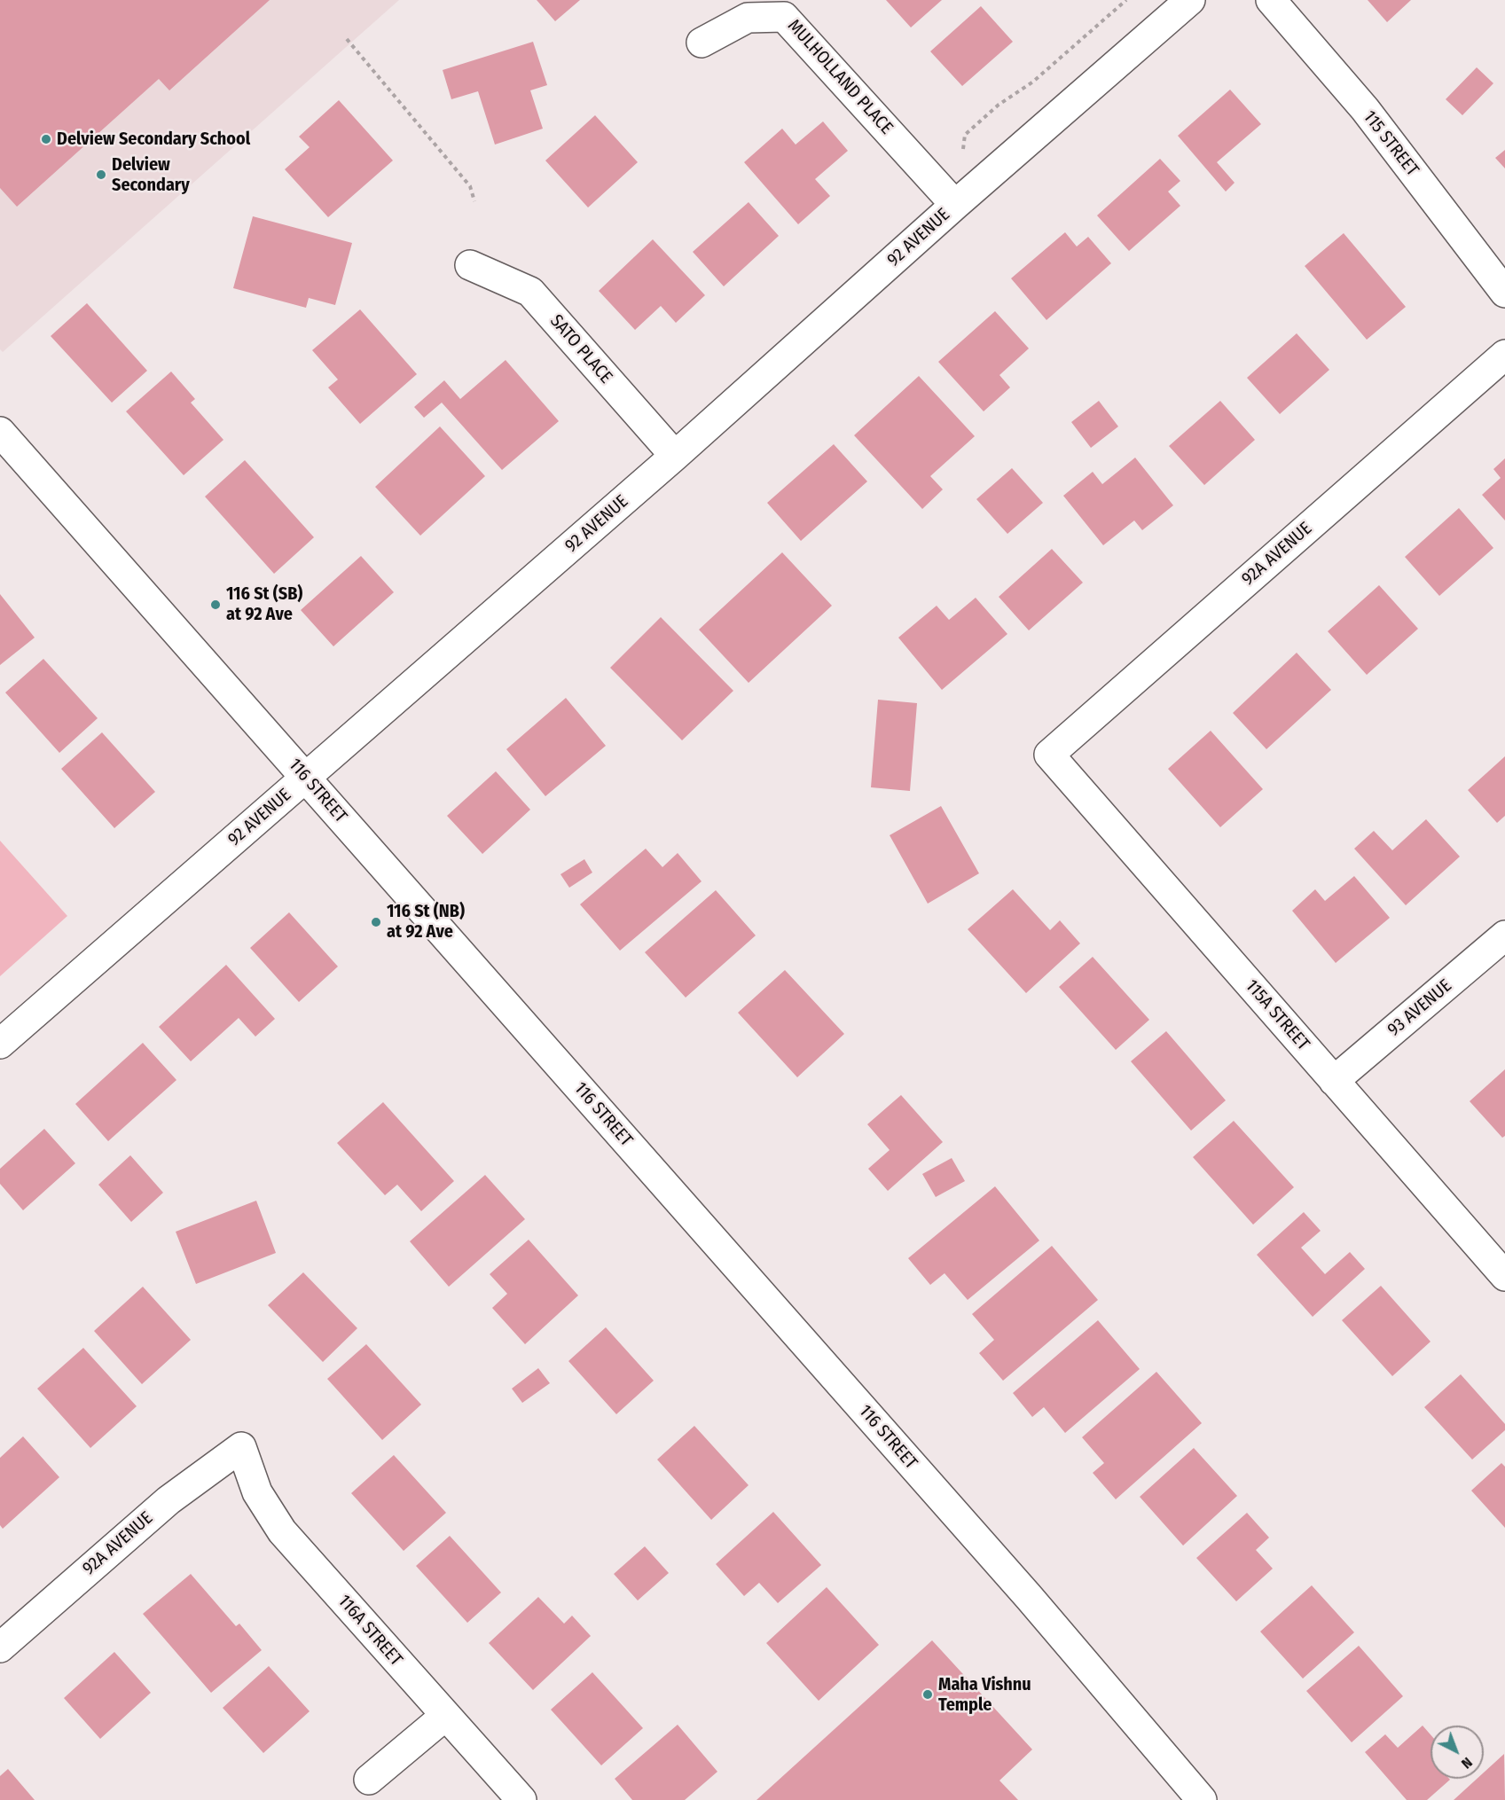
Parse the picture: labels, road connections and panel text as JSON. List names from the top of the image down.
{
  "streets": {
    "street": [
      "MULHOLLAND PLACE",
      "115 STREET",
      "92 AVENUE",
      "SATO PLACE",
      "92A AVENUE",
      "116 STREET",
      "93 AVENUE",
      "115A STREET",
      "116A STREET"
    ]
  },
  "crossings": [
    ["MULHOLLAND PLACE", "92 AVENUE"],
    ["92 AVENUE", "SATO PLACE"],
    ["92 AVENUE", "116 STREET"],
    ["92A AVENUE", "115A STREET"],
    ["92A AVENUE", "116A STREET"],
    ["93 AVENUE", "115A STREET"]
  ],
  "places": [
    "Delview Secondary School",
    "Delview Secondary",
    "116 St (SB) at 92 Ave",
    "116 St (NB) at 92 Ave",
    "Maha Vishnu Temple"
  ],
  "north": "bottom right"
}
